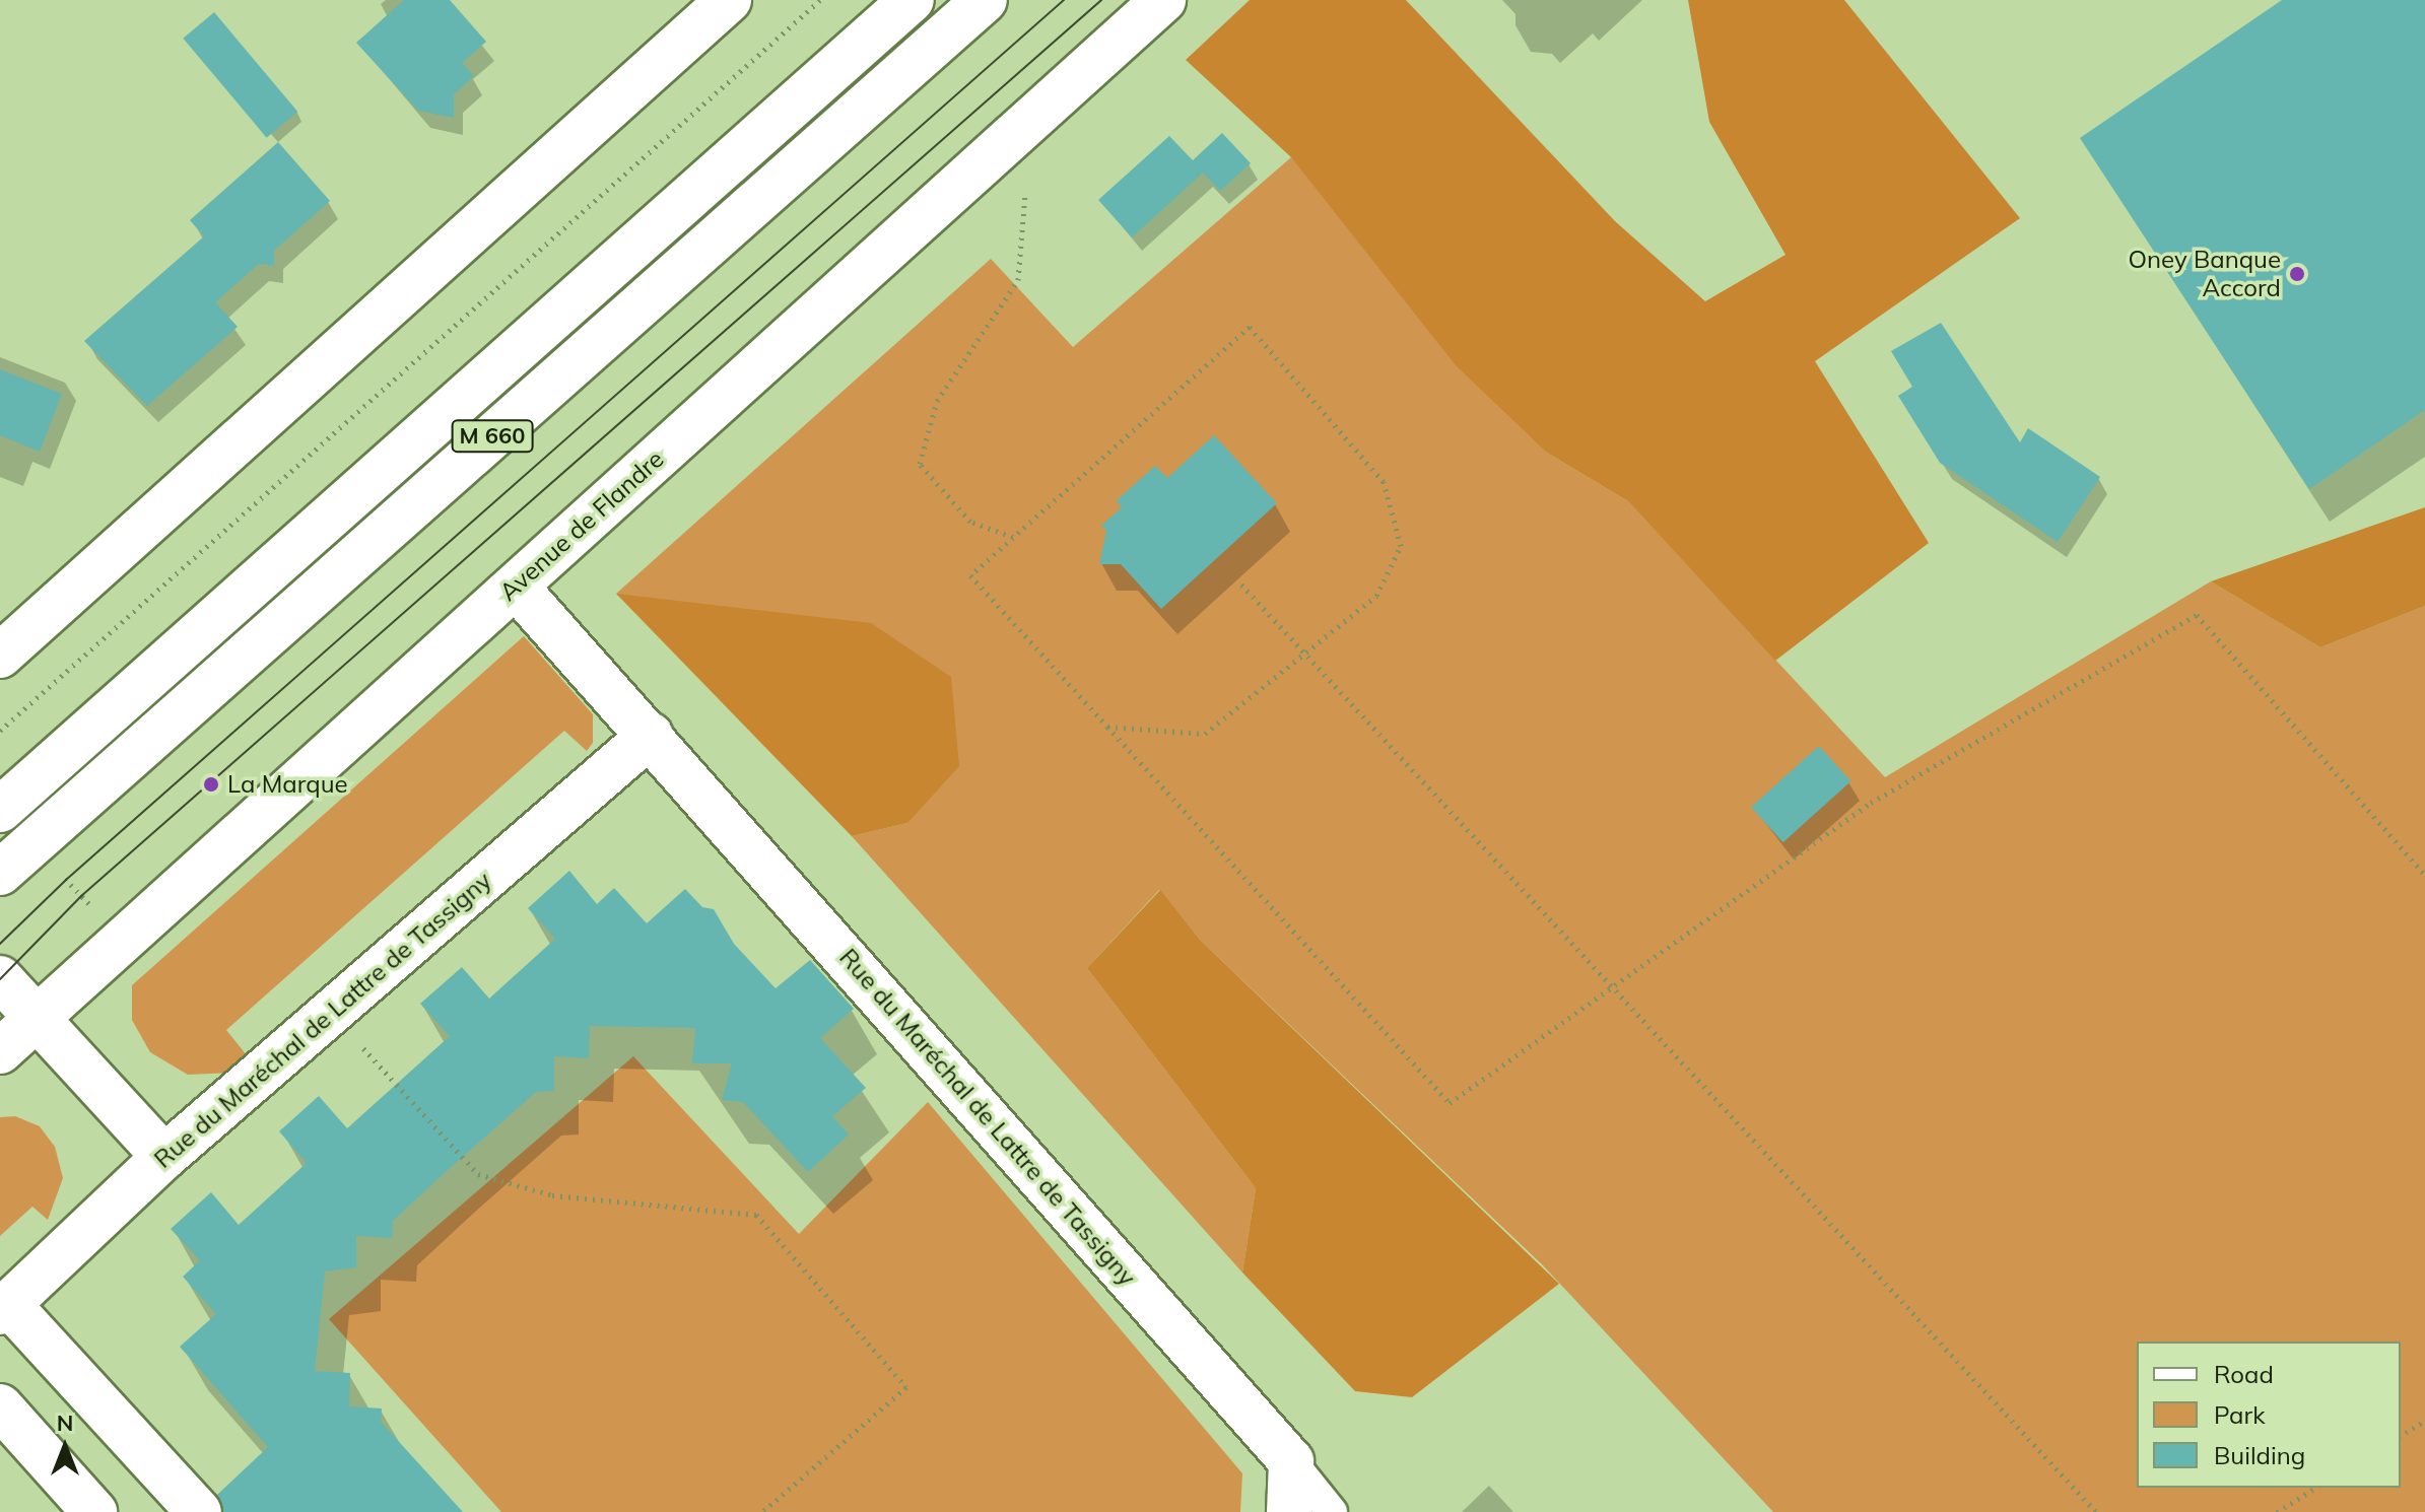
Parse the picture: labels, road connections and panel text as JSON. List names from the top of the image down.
{
  "streets": {
    "street": ["M 660", "Avenue de Flandre", "Rue du Maréchal de Lattre de Tassigny"]
  },
  "crossings": [
    ["Avenue de Flandre", "Rue du Maréchal de Lattre de Tassigny"]
  ],
  "places": ["Oney Banque Accord", "La Marque"],
  "legend": ["Road", "Park", "Building"],
  "north": "top"
}
